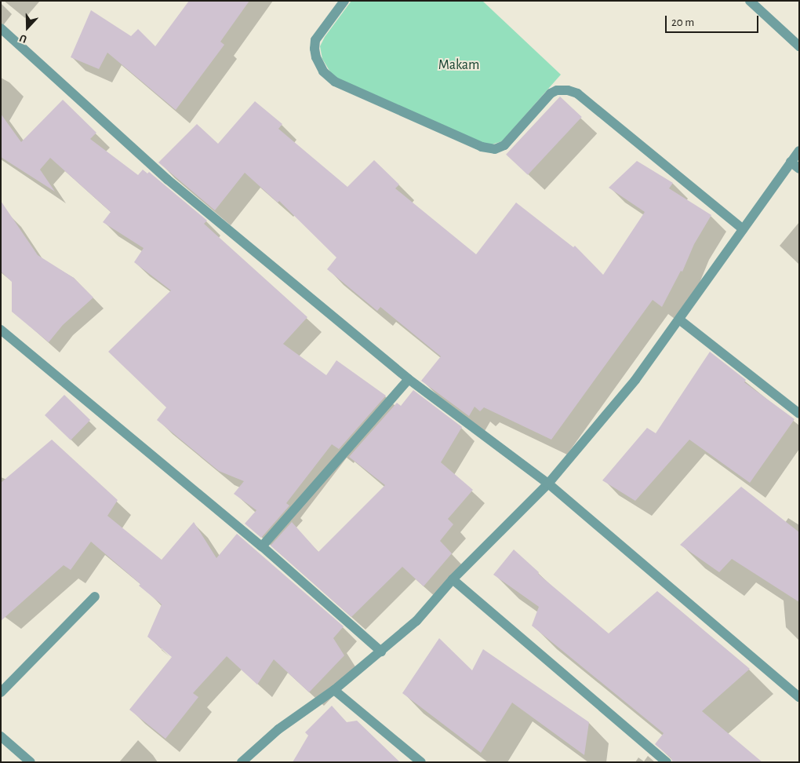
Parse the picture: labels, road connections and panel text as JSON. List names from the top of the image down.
{
  "parks": ["Makam"],
  "scale_bar": "20 m",
  "north": "bottom"
}
